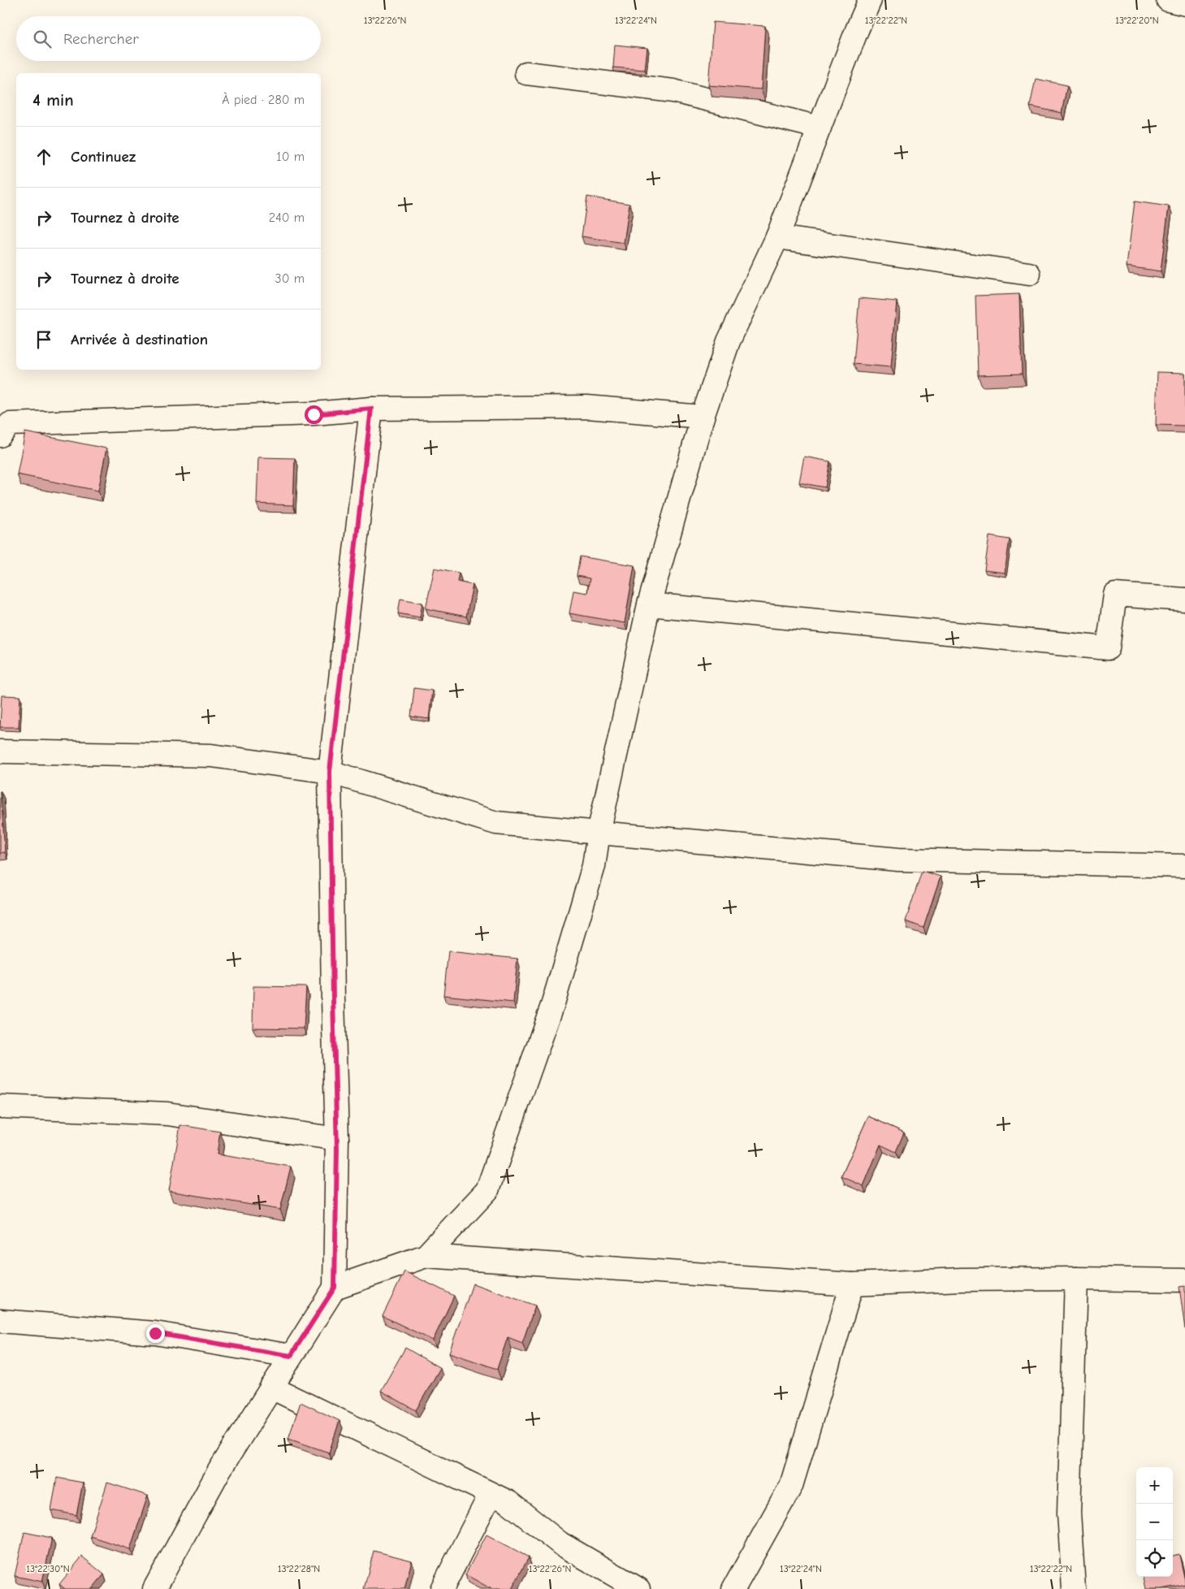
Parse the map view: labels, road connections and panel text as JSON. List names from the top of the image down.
{
  "page": {
    "search": "Rechercher",
    "heading": ["4 min", "À pied · 280 m"],
    "list": [
      ["Continuez", "10 m"],
      ["Tournez à droite", "240 m"],
      ["Tournez à droite", "30 m"],
      "Arrivée à destination"
    ],
    "map_buttons": ["+", "−"]
  },
  "coordinates": [
    "13°22'26\"N",
    "13°22'24\"N",
    "13°22'22\"N",
    "13°22'20\"N",
    "13°22'30\"N",
    "13°22'28\"N"
  ]
}
